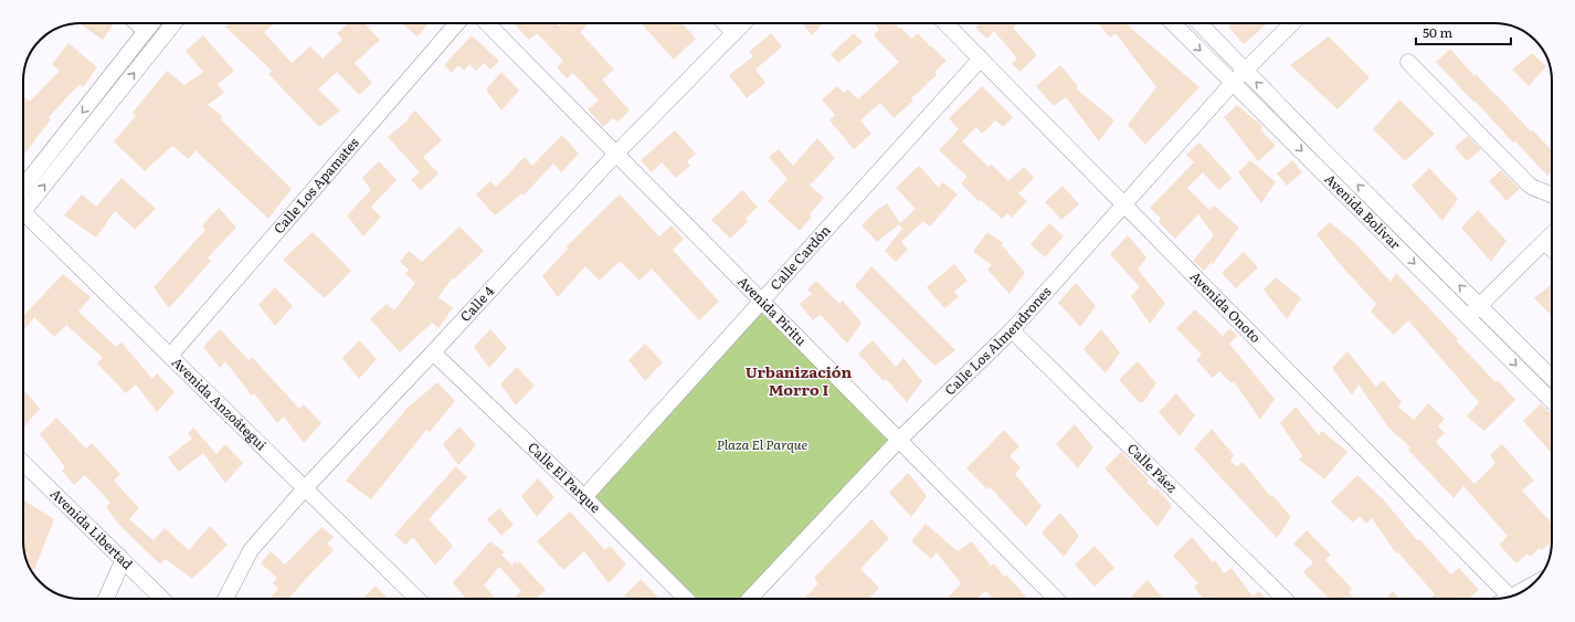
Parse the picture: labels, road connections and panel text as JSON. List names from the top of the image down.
{
  "streets": {
    "street": [
      "Calle Los Apamates",
      "Avenida Bolívar",
      "Calle Cardón",
      "Calle 4",
      "Avenida Onoto",
      "Avenida Píritu",
      "Calle Los Almendrones",
      "Avenida Anzoátegui",
      "Calle Páez",
      "Calle El Parque",
      "Avenida Libertad"
    ]
  },
  "crossings": [
    ["Calle Los Apamates", "Avenida Anzoátegui"],
    ["Avenida Bolívar", "Calle Los Almendrones"],
    ["Calle Cardón", "Avenida Onoto"],
    ["Calle Cardón", "Avenida Píritu"],
    ["Calle Cardón", "Calle El Parque"],
    ["Calle 4", "Avenida Píritu"],
    ["Calle 4", "Avenida Anzoátegui"],
    ["Calle 4", "Calle El Parque"],
    ["Avenida Onoto", "Calle Los Almendrones"],
    ["Avenida Píritu", "Calle Los Almendrones"],
    ["Calle Los Almendrones", "Calle Páez"]
  ],
  "districts": ["Urbanización Morro I"],
  "parks": ["Plaza El Parque"],
  "scale_bar": "50 m"
}
